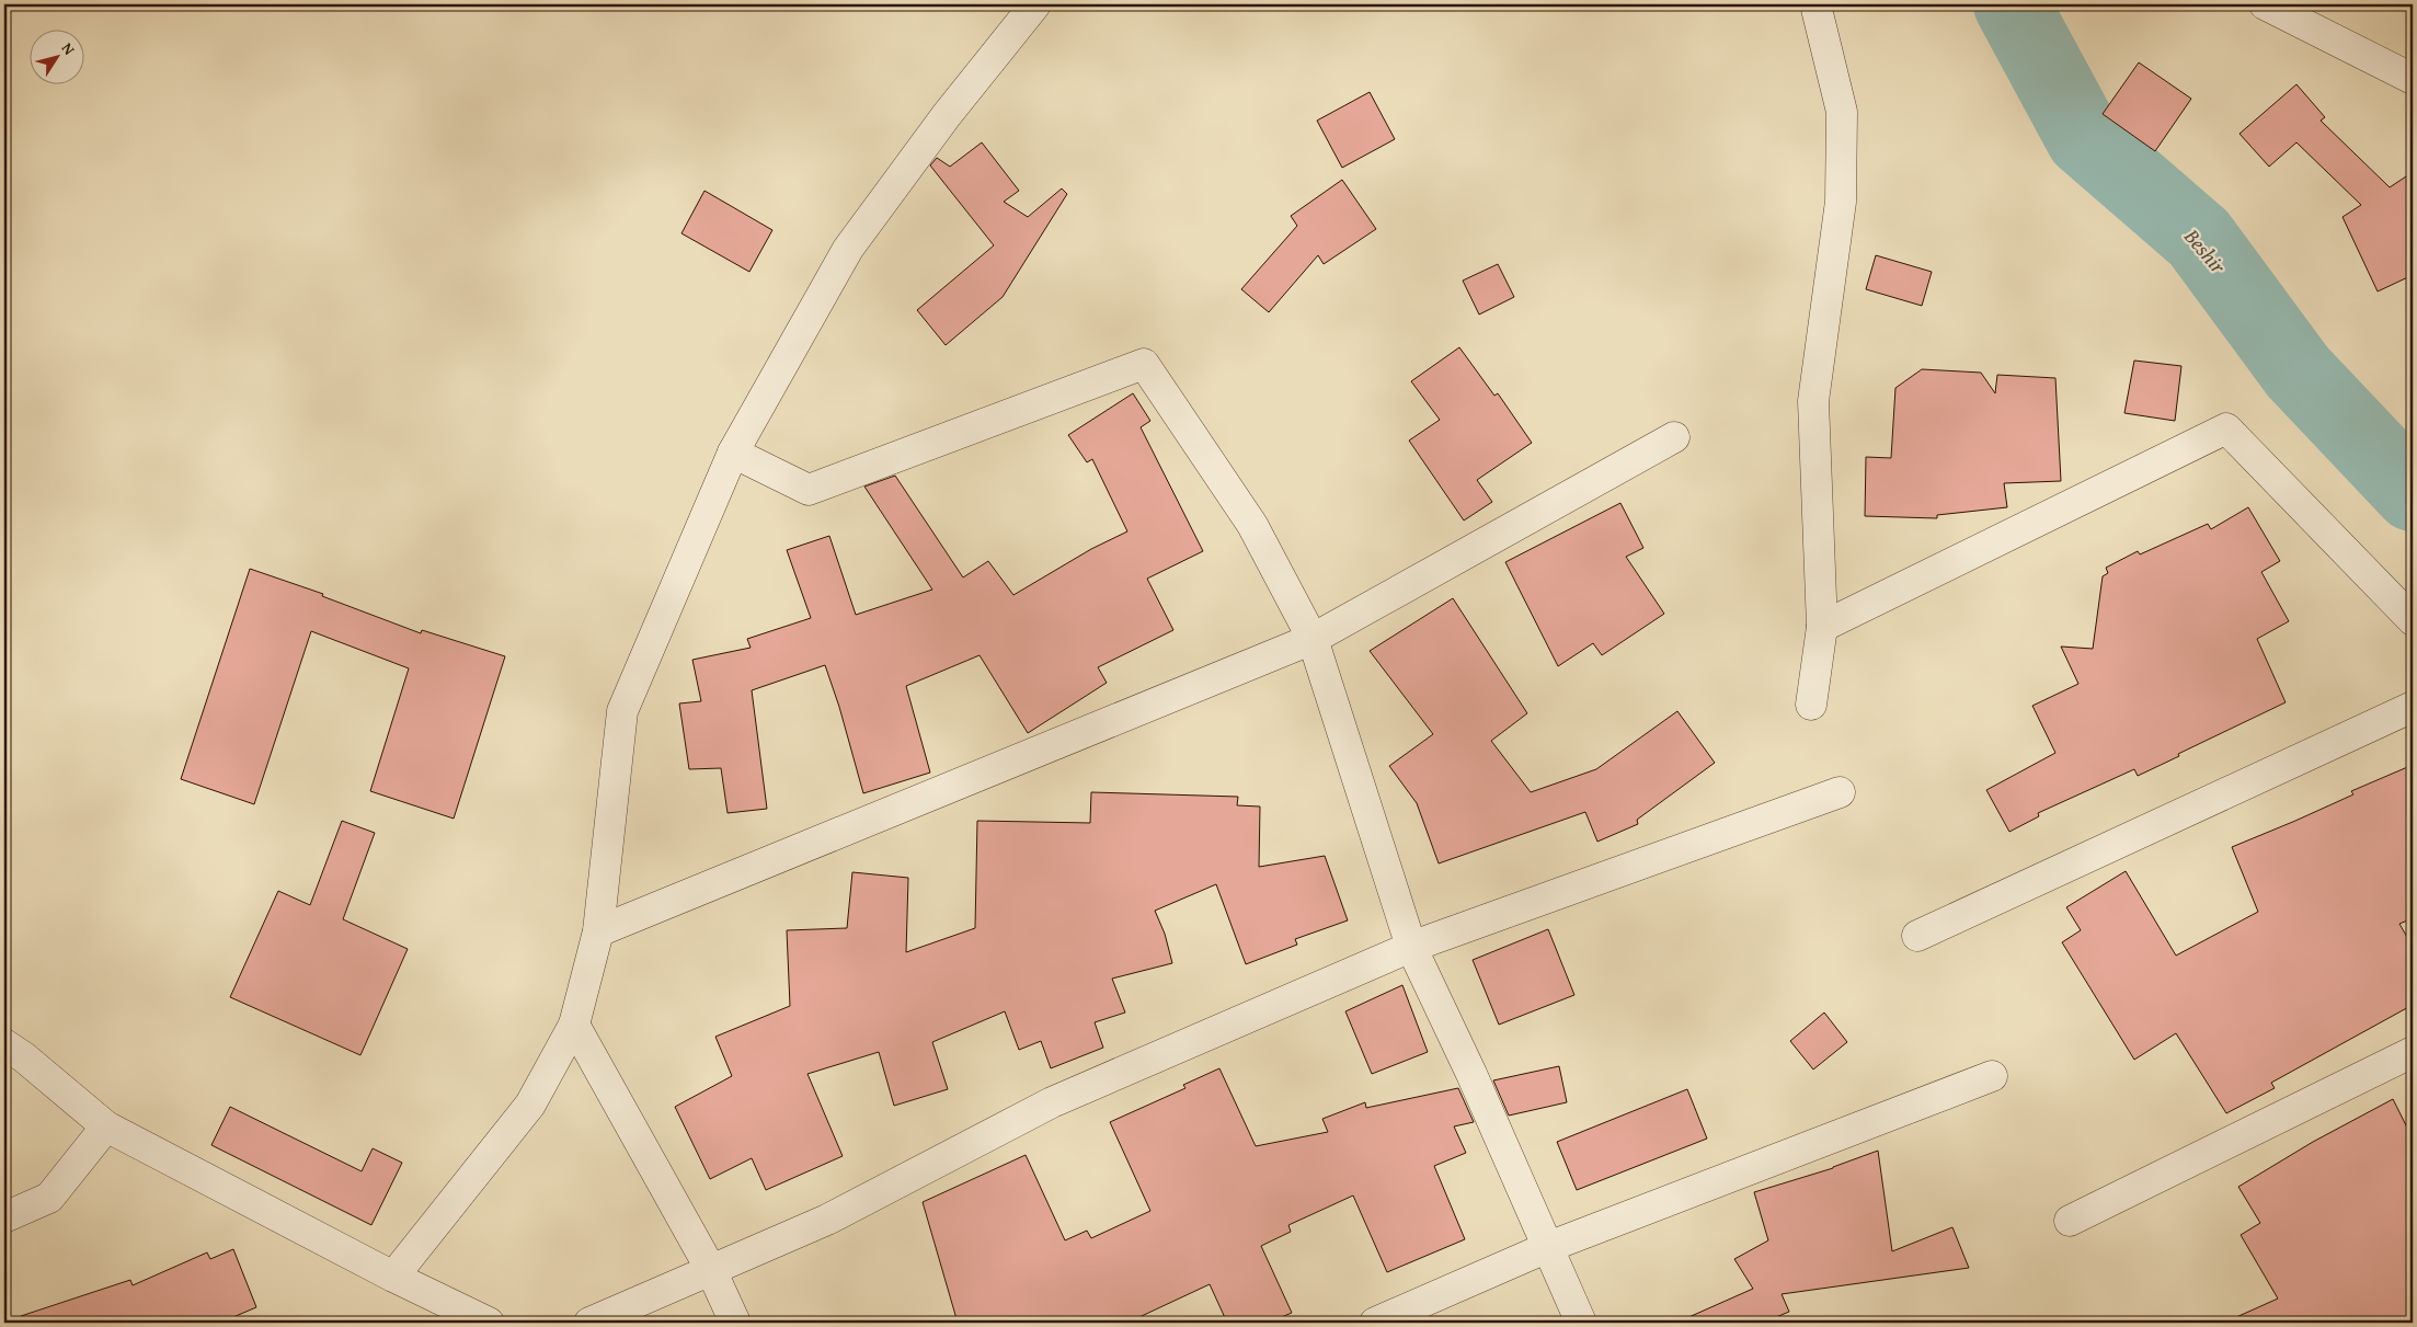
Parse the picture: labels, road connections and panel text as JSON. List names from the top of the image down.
{
  "water": ["Beshir"],
  "north": "top right"
}
